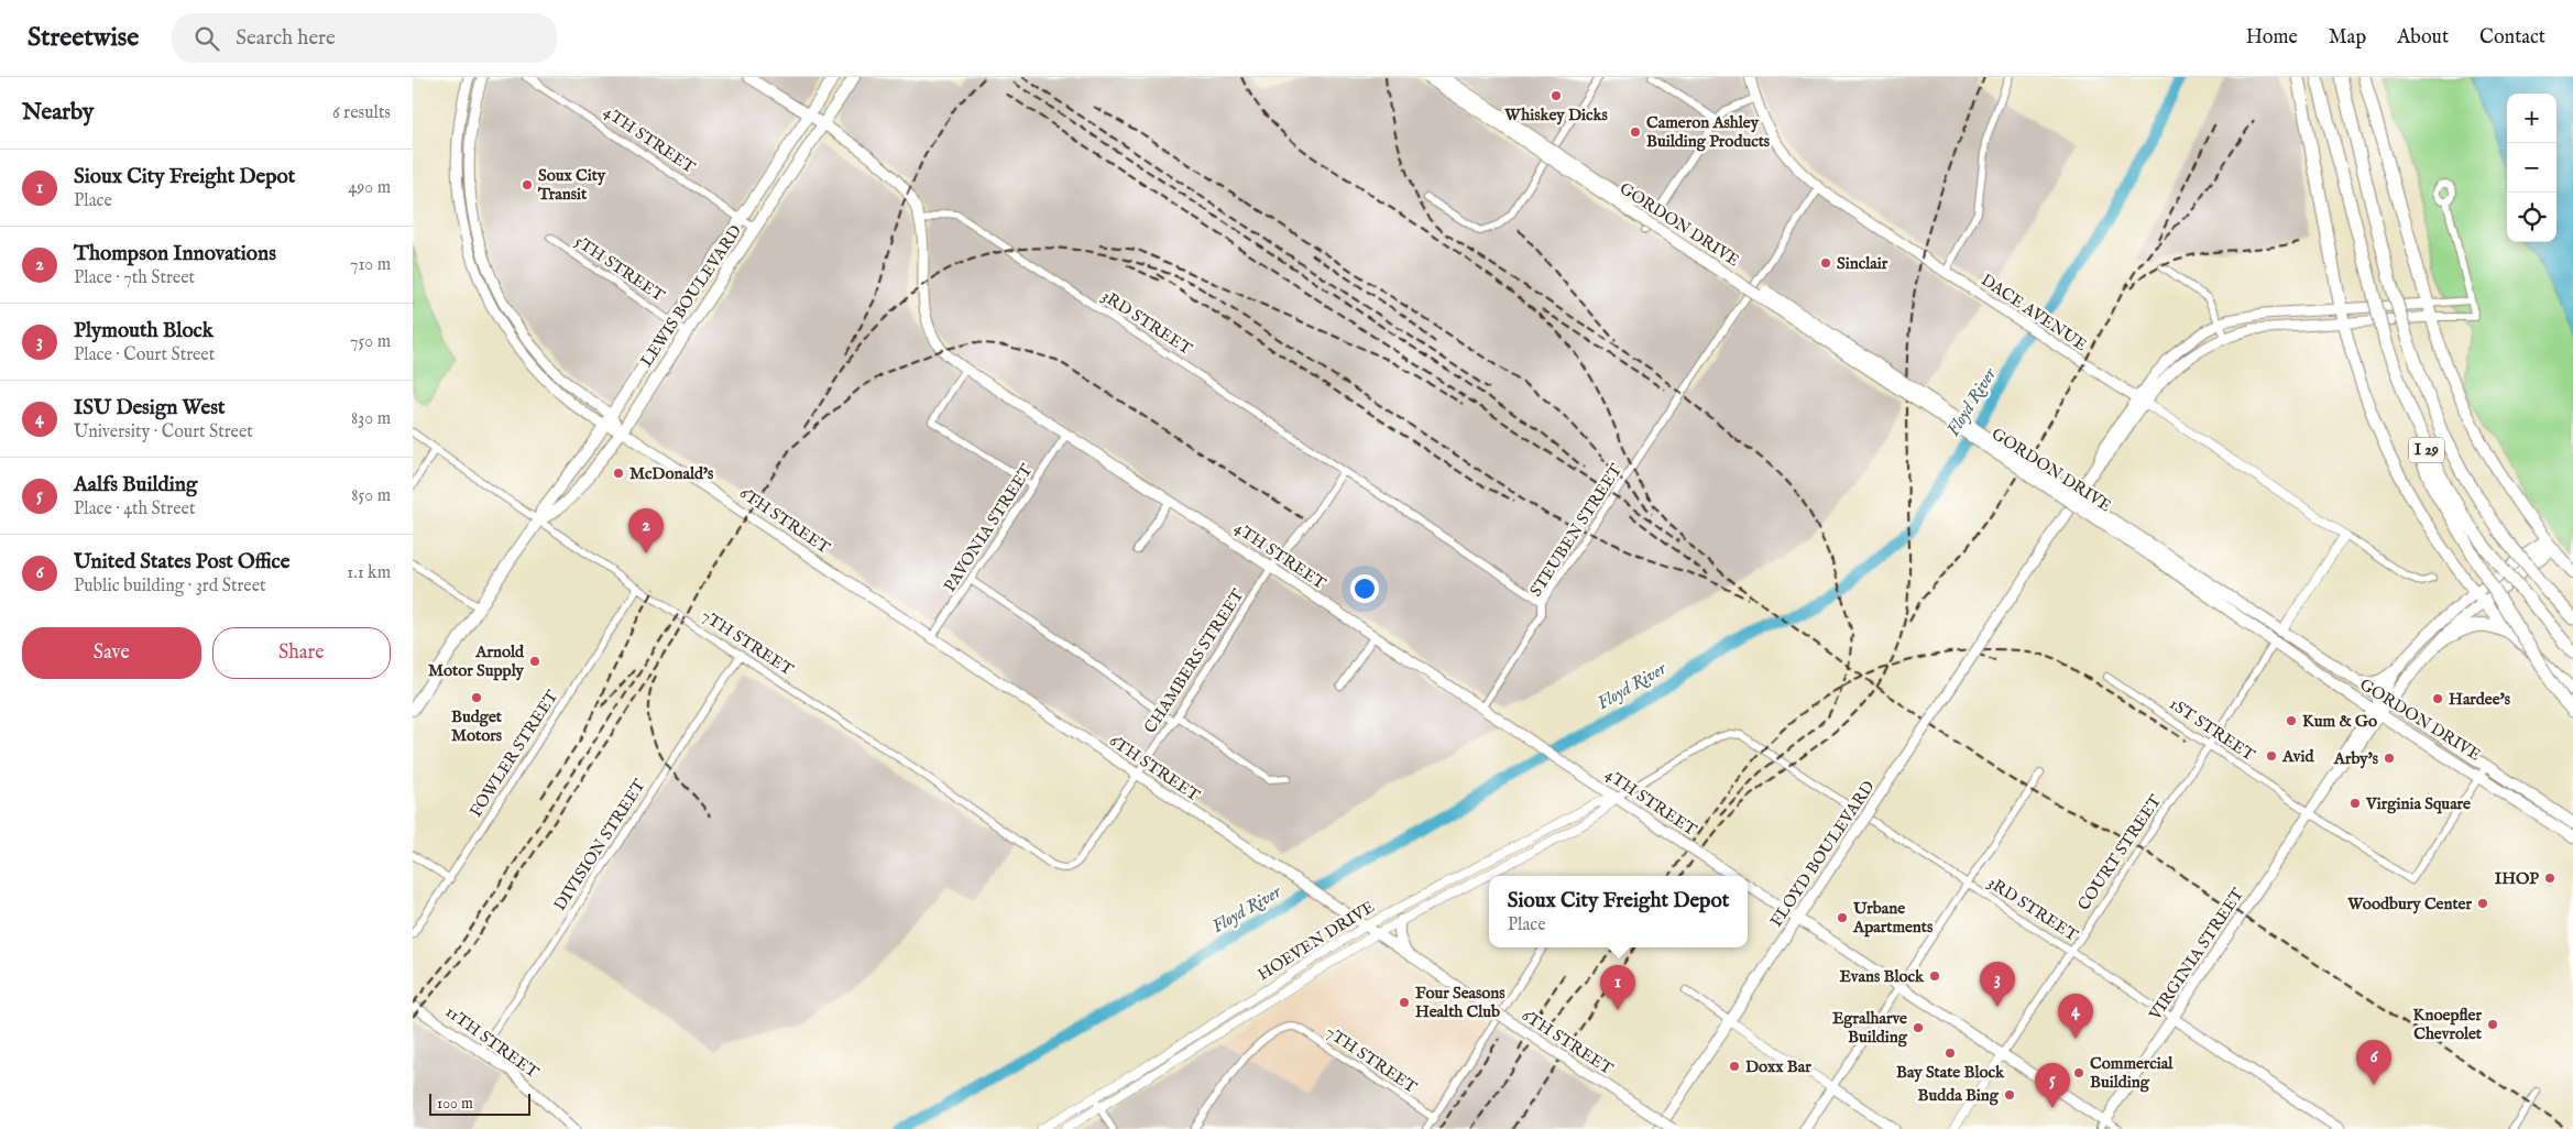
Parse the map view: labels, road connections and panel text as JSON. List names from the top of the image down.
{
  "streets": {
    "highway": ["I 29"],
    "main road": [
      "4TH STREET",
      "GORDON DRIVE",
      "LEWIS BOULEVARD",
      "DACE AVENUE",
      "3RD STREET",
      "6TH STREET",
      "FLOYD BOULEVARD",
      "VIRGINIA STREET",
      "11TH STREET"
    ],
    "street": [
      "5TH STREET",
      "PAVONIA STREET",
      "STEUBEN STREET",
      "7TH STREET",
      "CHAMBERS STREET",
      "1ST STREET",
      "FOWLER STREET",
      "DIVISION STREET",
      "COURT STREET",
      "HOEVEN DRIVE"
    ]
  },
  "crossings": [
    ["4TH STREET", "LEWIS BOULEVARD"],
    ["4TH STREET", "3RD STREET"],
    ["4TH STREET", "PAVONIA STREET"],
    ["4TH STREET", "STEUBEN STREET"],
    ["4TH STREET", "CHAMBERS STREET"],
    ["4TH STREET", "HOEVEN DRIVE"],
    ["GORDON DRIVE", "1ST STREET"],
    ["GORDON DRIVE", "COURT STREET"],
    ["GORDON DRIVE", "VIRGINIA STREET"],
    ["5TH STREET", "LEWIS BOULEVARD"],
    ["LEWIS BOULEVARD", "6TH STREET"],
    ["LEWIS BOULEVARD", "7TH STREET"],
    ["DACE AVENUE", "STEUBEN STREET"],
    ["DACE AVENUE", "FLOYD BOULEVARD"],
    ["3RD STREET", "STEUBEN STREET"],
    ["3RD STREET", "CHAMBERS STREET"],
    ["3RD STREET", "COURT STREET"],
    ["3RD STREET", "HOEVEN DRIVE"],
    ["3RD STREET", "VIRGINIA STREET"],
    ["6TH STREET", "PAVONIA STREET"],
    ["6TH STREET", "CHAMBERS STREET"],
    ["6TH STREET", "HOEVEN DRIVE"],
    ["7TH STREET", "CHAMBERS STREET"],
    ["7TH STREET", "FOWLER STREET"],
    ["7TH STREET", "DIVISION STREET"],
    ["1ST STREET", "COURT STREET"],
    ["1ST STREET", "VIRGINIA STREET"],
    ["DIVISION STREET", "11TH STREET"]
  ],
  "water": ["Floyd River"],
  "places": [
    "Whiskey Dicks",
    "Cameron Ashley Building Products",
    "Soux City Transit",
    "Sinclair",
    "McDonald's",
    "Arnold Motor Supply",
    "Budget Motors",
    "Hardee's",
    "Kum & Go",
    "Avid",
    "Arby's",
    "Virginia Square",
    "IHOP",
    "Woodbury Center",
    "Urbane Apartments",
    "Evans Block",
    "Four Seasons Health Club",
    "Knoepfler Chevrolet",
    "Egralharve Building",
    "Bay State Block",
    "Doxx Bar",
    "Commercial Building",
    "Budda Bing"
  ],
  "scale_bar": "100 m",
  "page": {
    "header": "Streetwise",
    "search": "Search here",
    "nav": [
      "Home",
      "Map",
      "About",
      "Contact"
    ],
    "heading": ["Nearby", "6 results"],
    "map_buttons": ["+", "−"],
    "list": [
      {
        "mark": "1",
        "name": "Sioux City Freight Depot",
        "note": "Place",
        "value": "490 m"
      },
      {
        "mark": "2",
        "name": "Thompson Innovations",
        "note": "Place · 7th Street",
        "value": "710 m"
      },
      {
        "mark": "3",
        "name": "Plymouth Block",
        "note": "Place · Court Street",
        "value": "750 m"
      },
      {
        "mark": "4",
        "name": "ISU Design West",
        "note": "University · Court Street",
        "value": "830 m"
      },
      {
        "mark": "5",
        "name": "Aalfs Building",
        "note": "Place · 4th Street",
        "value": "850 m"
      },
      {
        "mark": "6",
        "name": "United States Post Office",
        "note": "Public building · 3rd Street",
        "value": "1.1 km"
      }
    ],
    "pins": [
      "2",
      "3",
      "1",
      "4",
      "6",
      "5"
    ],
    "buttons": ["Save", "Share"],
    "popup": ["Sioux City Freight Depot", "Place"],
    "scale": "100 m"
  }
}
